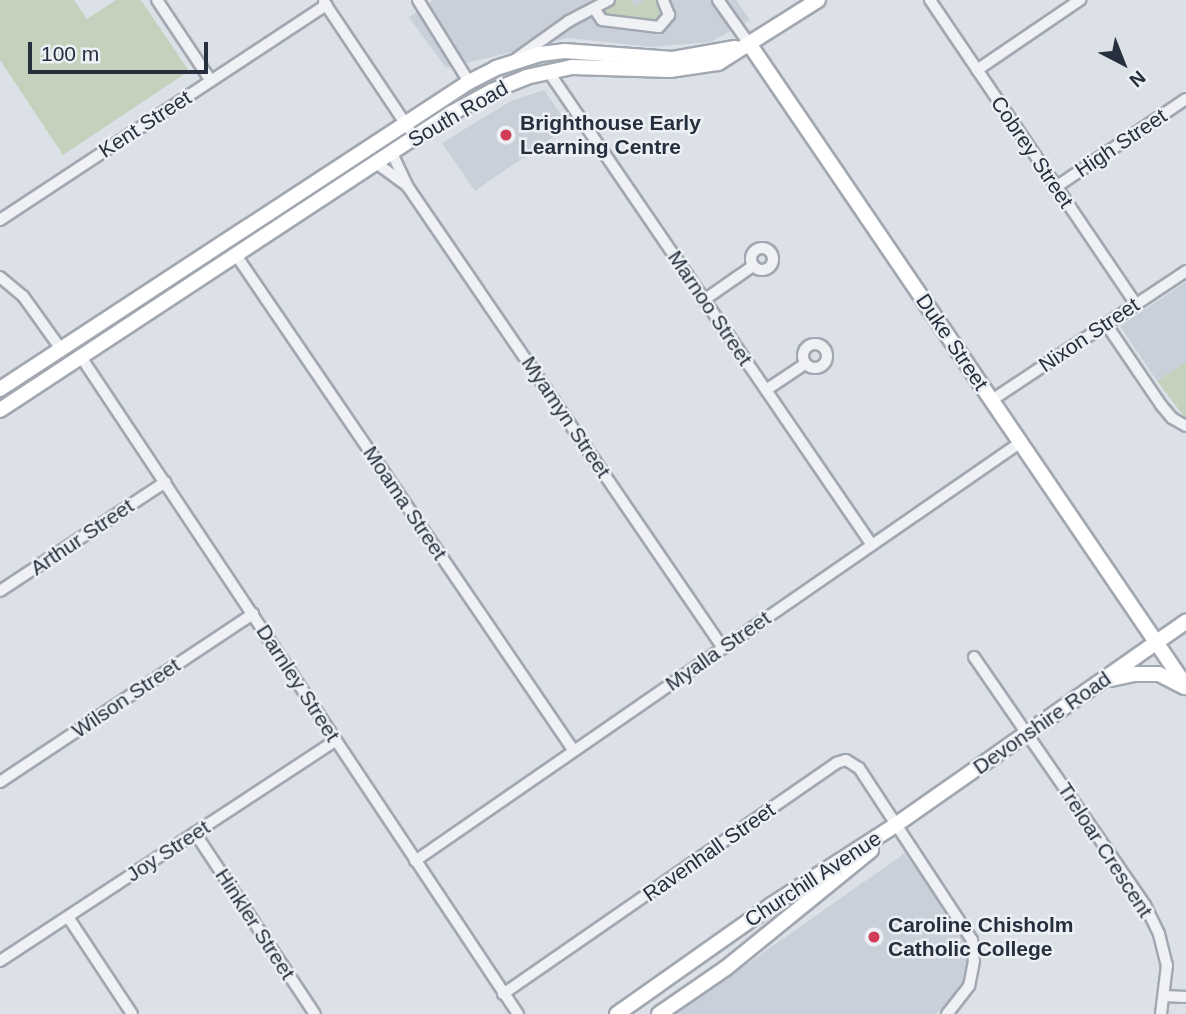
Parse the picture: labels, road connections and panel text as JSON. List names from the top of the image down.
{
  "streets": {
    "street": [
      "South Road",
      "Kent Street",
      "High Street",
      "Cobrey Street",
      "Marnoo Street",
      "Nixon Street",
      "Duke Street",
      "Myamyn Street",
      "Moama Street",
      "Arthur Street",
      "Myalla Street",
      "Darnley Street",
      "Wilson Street",
      "Devonshire Road",
      "Treloar Crescent",
      "Joy Street",
      "Ravenhall Street",
      "Churchill Avenue",
      "Hinkler Street"
    ]
  },
  "crossings": [
    ["South Road", "Marnoo Street"],
    ["South Road", "Duke Street"],
    ["South Road", "Myamyn Street"],
    ["South Road", "Moama Street"],
    ["South Road", "Darnley Street"],
    ["High Street", "Cobrey Street"],
    ["Cobrey Street", "Nixon Street"],
    ["Marnoo Street", "Myalla Street"],
    ["Nixon Street", "Duke Street"],
    ["Duke Street", "Myalla Street"],
    ["Duke Street", "Devonshire Road"],
    ["Myamyn Street", "Myalla Street"],
    ["Moama Street", "Myalla Street"],
    ["Arthur Street", "Darnley Street"],
    ["Myalla Street", "Darnley Street"],
    ["Darnley Street", "Wilson Street"],
    ["Darnley Street", "Joy Street"],
    ["Darnley Street", "Ravenhall Street"],
    ["Devonshire Road", "Treloar Crescent"],
    ["Devonshire Road", "Ravenhall Street"],
    ["Devonshire Road", "Churchill Avenue"],
    ["Joy Street", "Hinkler Street"],
    ["Ravenhall Street", "Churchill Avenue"]
  ],
  "places": ["Brighthouse Early Learning Centre", "Caroline Chisholm Catholic College"],
  "scale_bar": "100 m",
  "north": "bottom right"
}
